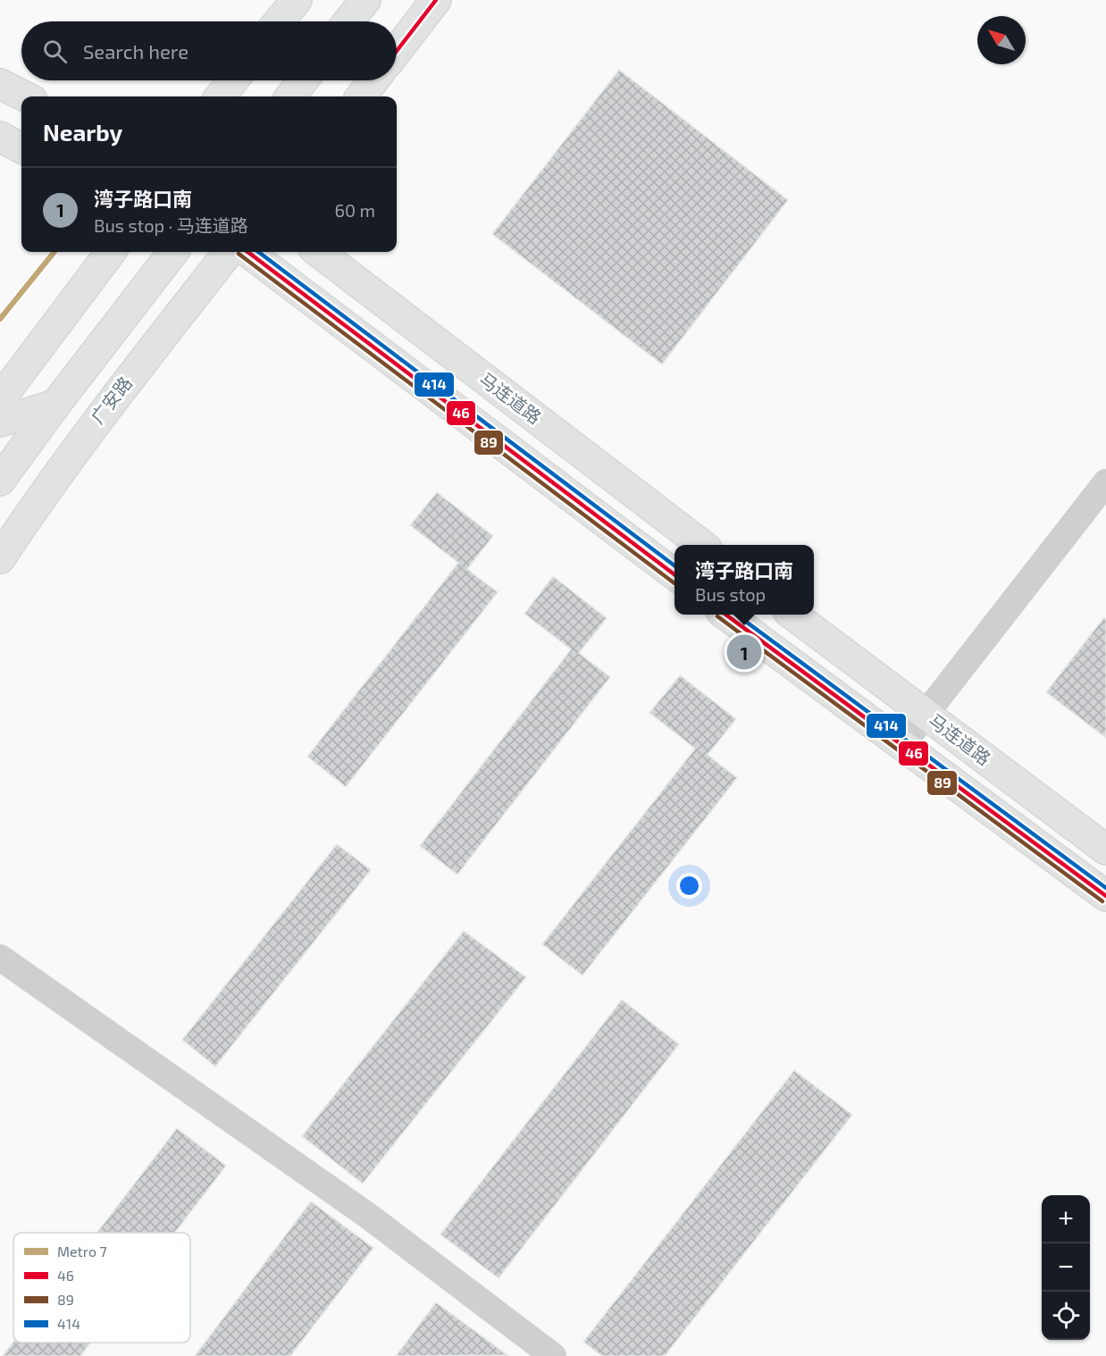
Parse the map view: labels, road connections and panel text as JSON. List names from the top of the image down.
{
  "streets": {
    "main road": ["马连道路", "广安路"]
  },
  "lines": [
    "transit line 46",
    "metro line 7",
    "transit line 414",
    "transit line 89"
  ],
  "legend": [
    "Metro 7",
    "46",
    "89",
    "414"
  ],
  "north": "top left",
  "page": {
    "search": "Search here",
    "heading": "Nearby",
    "list": [
      {
        "mark": "1",
        "name": "湾子路口南",
        "note": "Bus stop · 马连道路",
        "value": "60 m"
      }
    ],
    "popup": ["湾子路口南", "Bus stop"],
    "pins": "1",
    "map_buttons": ["+", "−"]
  }
}
